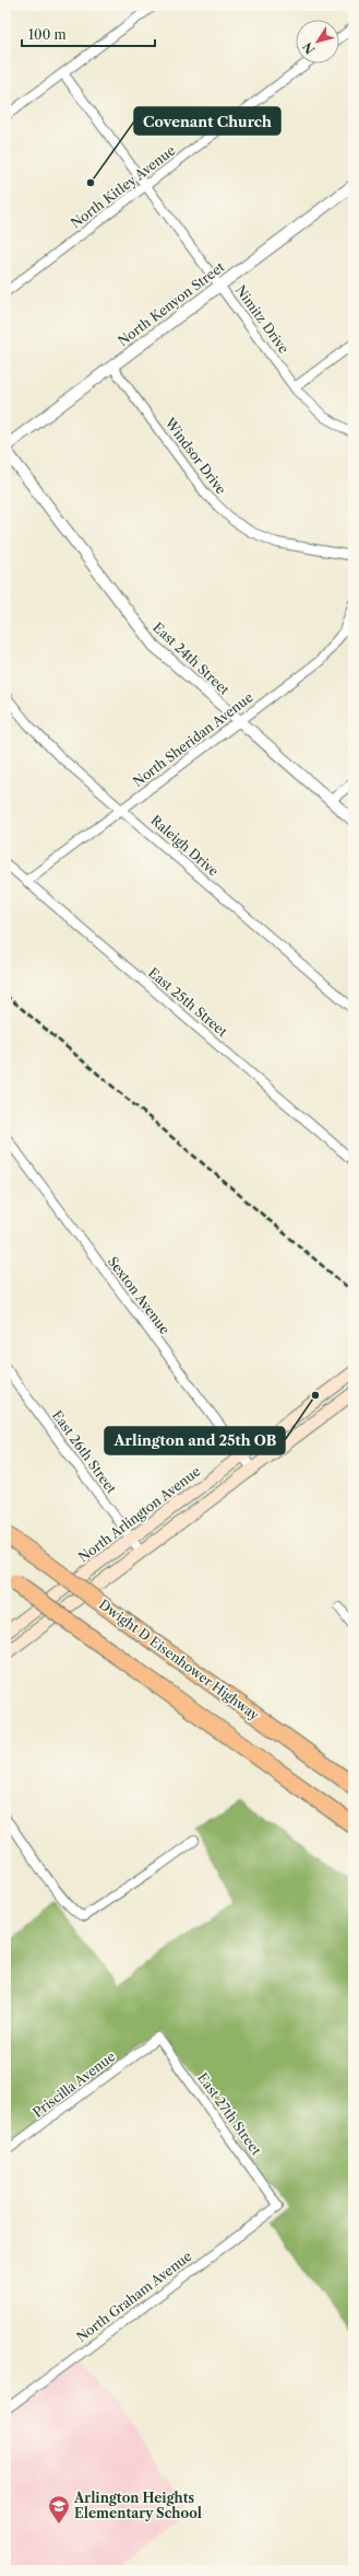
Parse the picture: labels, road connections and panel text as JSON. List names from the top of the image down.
{
  "streets": {
    "highway": ["Dwight D Eisenhower Highway"],
    "main road": ["North Arlington Avenue"],
    "street": [
      "North Kitley Avenue",
      "North Kenyon Street",
      "Nimitz Drive",
      "Windsor Drive",
      "East 24th Street",
      "North Sheridan Avenue",
      "Raleigh Drive",
      "East 25th Street",
      "Sexton Avenue",
      "East 26th Street",
      "Priscilla Avenue",
      "East 27th Street",
      "North Graham Avenue"
    ]
  },
  "crossings": [
    ["North Kitley Avenue", "Nimitz Drive"],
    ["North Kenyon Street", "Nimitz Drive"],
    ["North Kenyon Street", "Windsor Drive"],
    ["East 24th Street", "North Sheridan Avenue"],
    ["North Sheridan Avenue", "Raleigh Drive"],
    ["North Sheridan Avenue", "East 25th Street"],
    ["Sexton Avenue", "North Arlington Avenue"],
    ["East 26th Street", "North Arlington Avenue"],
    ["Priscilla Avenue", "East 27th Street"],
    ["East 27th Street", "North Graham Avenue"]
  ],
  "places": {
    "other": ["Covenant Church", "Arlington and 25th OB"],
    "school or university": ["Arlington Heights Elementary School"]
  },
  "scale_bar": "100 m",
  "north": "bottom left"
}
